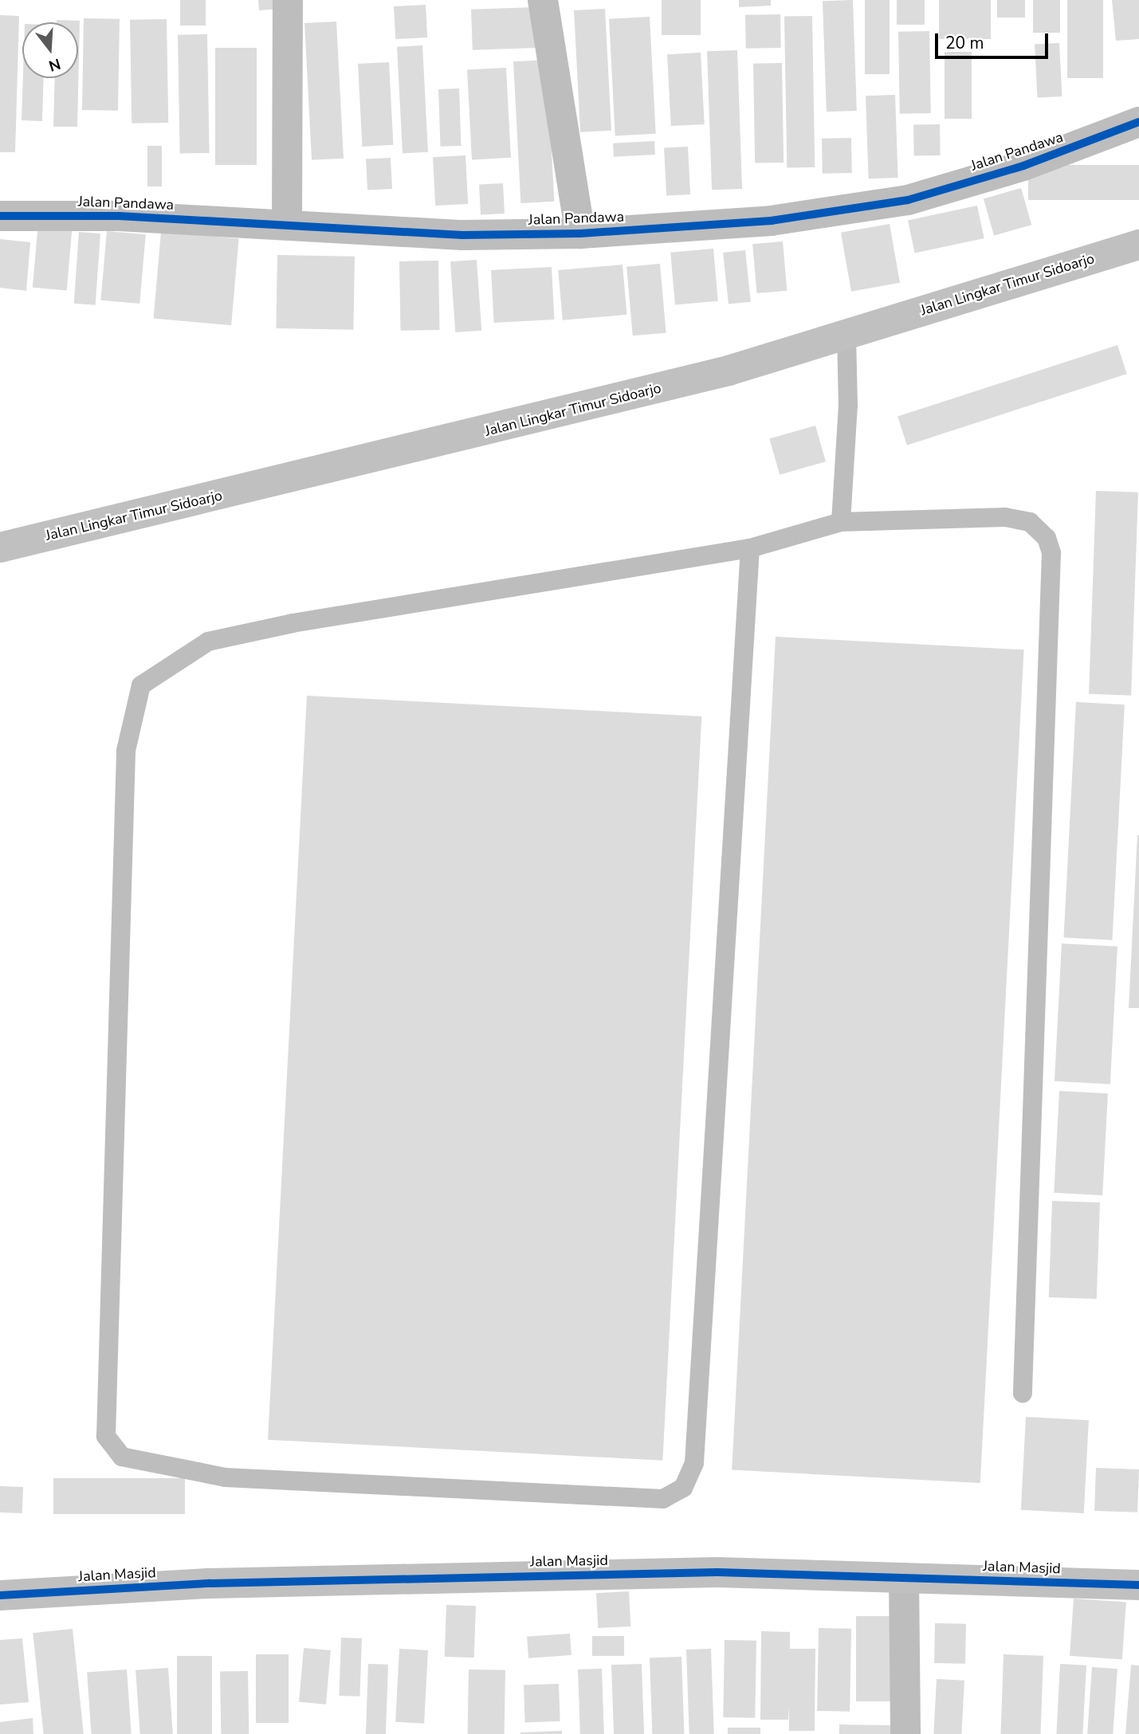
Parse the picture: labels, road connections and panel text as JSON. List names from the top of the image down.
{
  "streets": {
    "main road": ["Jalan Lingkar Timur Sidoarjo", "Jalan Masjid"],
    "street": ["Jalan Pandawa"]
  },
  "scale_bar": "20 m",
  "north": "bottom"
}
